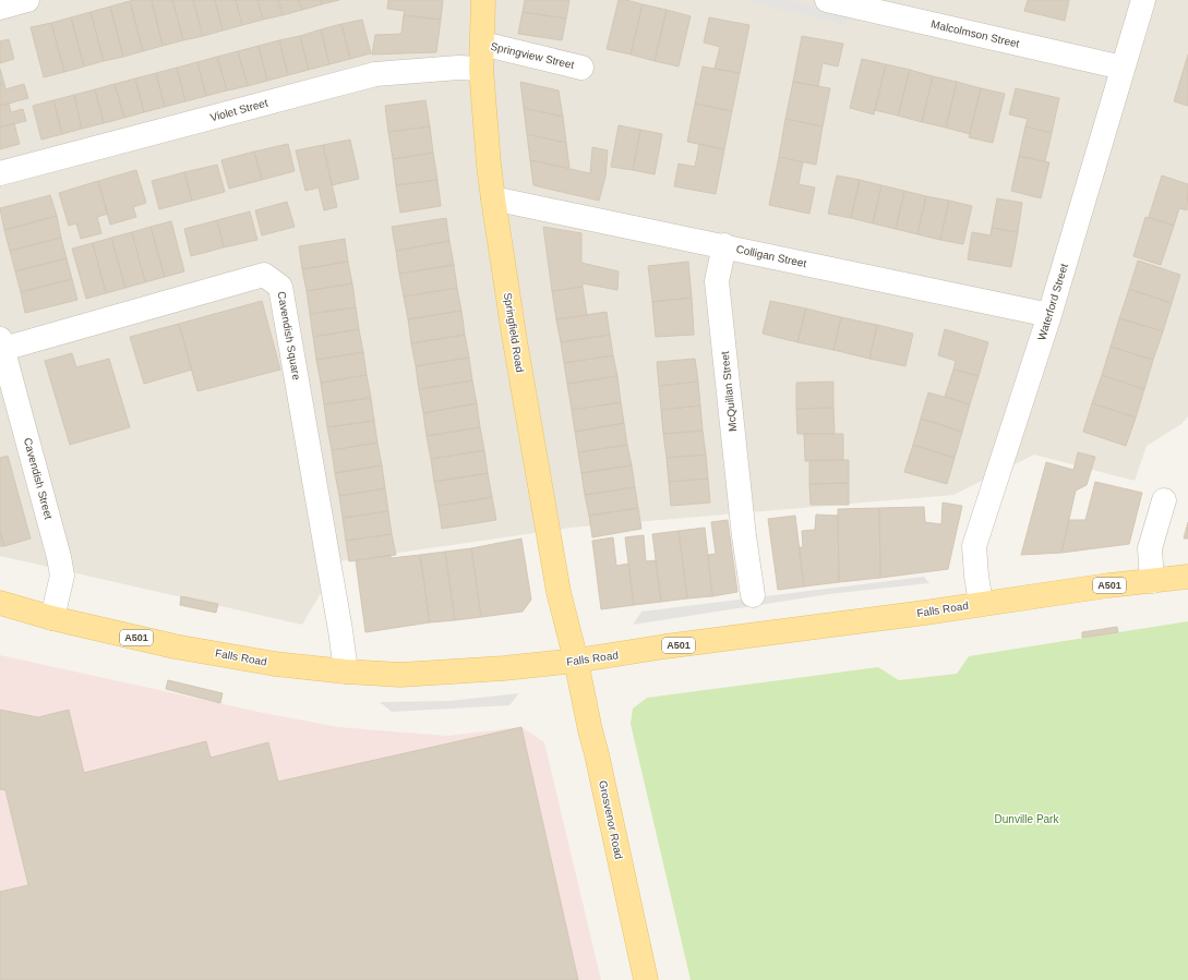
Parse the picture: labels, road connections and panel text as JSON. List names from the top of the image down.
{
  "streets": {
    "main road": [
      "Springfield Road",
      "A501",
      "Falls Road",
      "Grosvenor Road"
    ],
    "street": [
      "Malcolmson Street",
      "Springview Street",
      "Violet Street",
      "Colligan Street",
      "Waterford Street",
      "Cavendish Square",
      "McQuillan Street",
      "Cavendish Street"
    ]
  },
  "crossings": [
    ["Malcolmson Street", "Waterford Street"],
    ["Springview Street", "Springfield Road"],
    ["Violet Street", "Springfield Road"],
    ["Colligan Street", "Waterford Street"],
    ["Colligan Street", "Springfield Road"],
    ["Colligan Street", "McQuillan Street"],
    ["Waterford Street", "Falls Road"],
    ["Springfield Road", "Falls Road"],
    ["Springfield Road", "Grosvenor Road"],
    ["Cavendish Square", "Cavendish Street"],
    ["Cavendish Square", "Falls Road"],
    ["Cavendish Street", "Falls Road"],
    ["Falls Road", "Grosvenor Road"]
  ],
  "parks": ["Dunville Park"]
}
